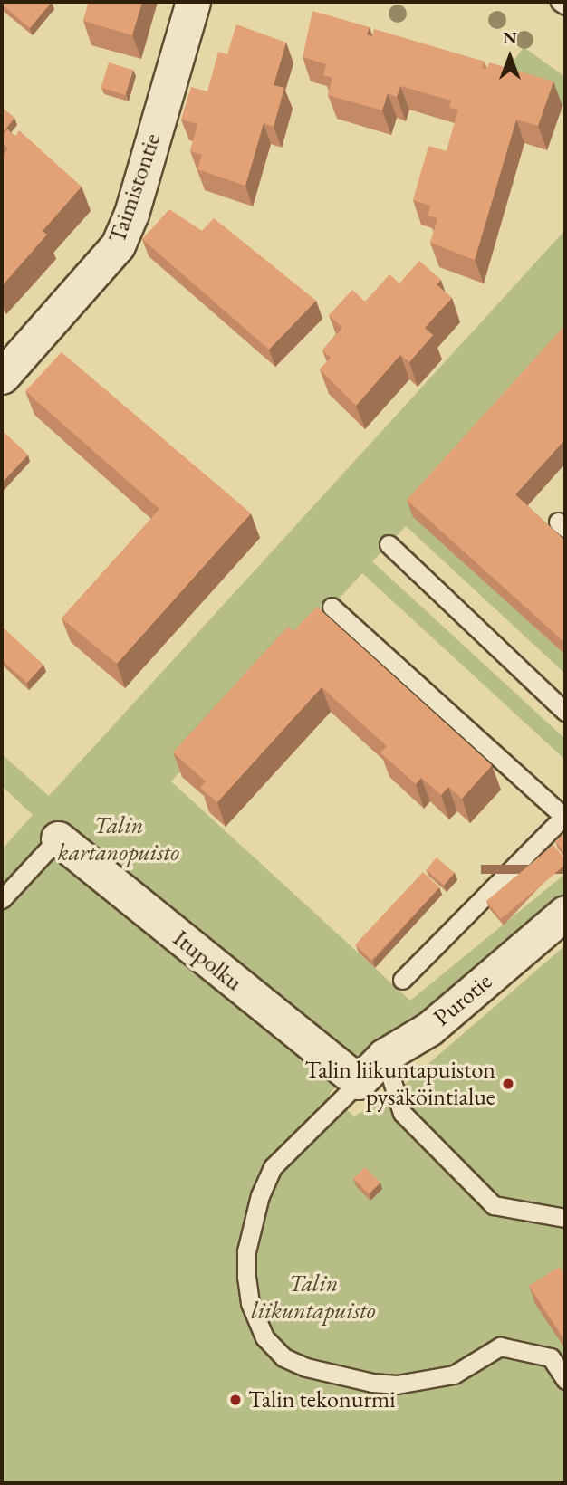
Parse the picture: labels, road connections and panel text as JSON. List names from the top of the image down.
{
  "streets": {
    "street": ["Taimistontie", "Itupolku", "Purotie"]
  },
  "crossings": [
    ["Itupolku", "Purotie"]
  ],
  "parks": ["Talin kartanopuisto", "Talin liikuntapuisto"],
  "places": ["Talin liikuntapuiston pysäköintialue", "Talin tekonurmi"],
  "north": "top"
}
